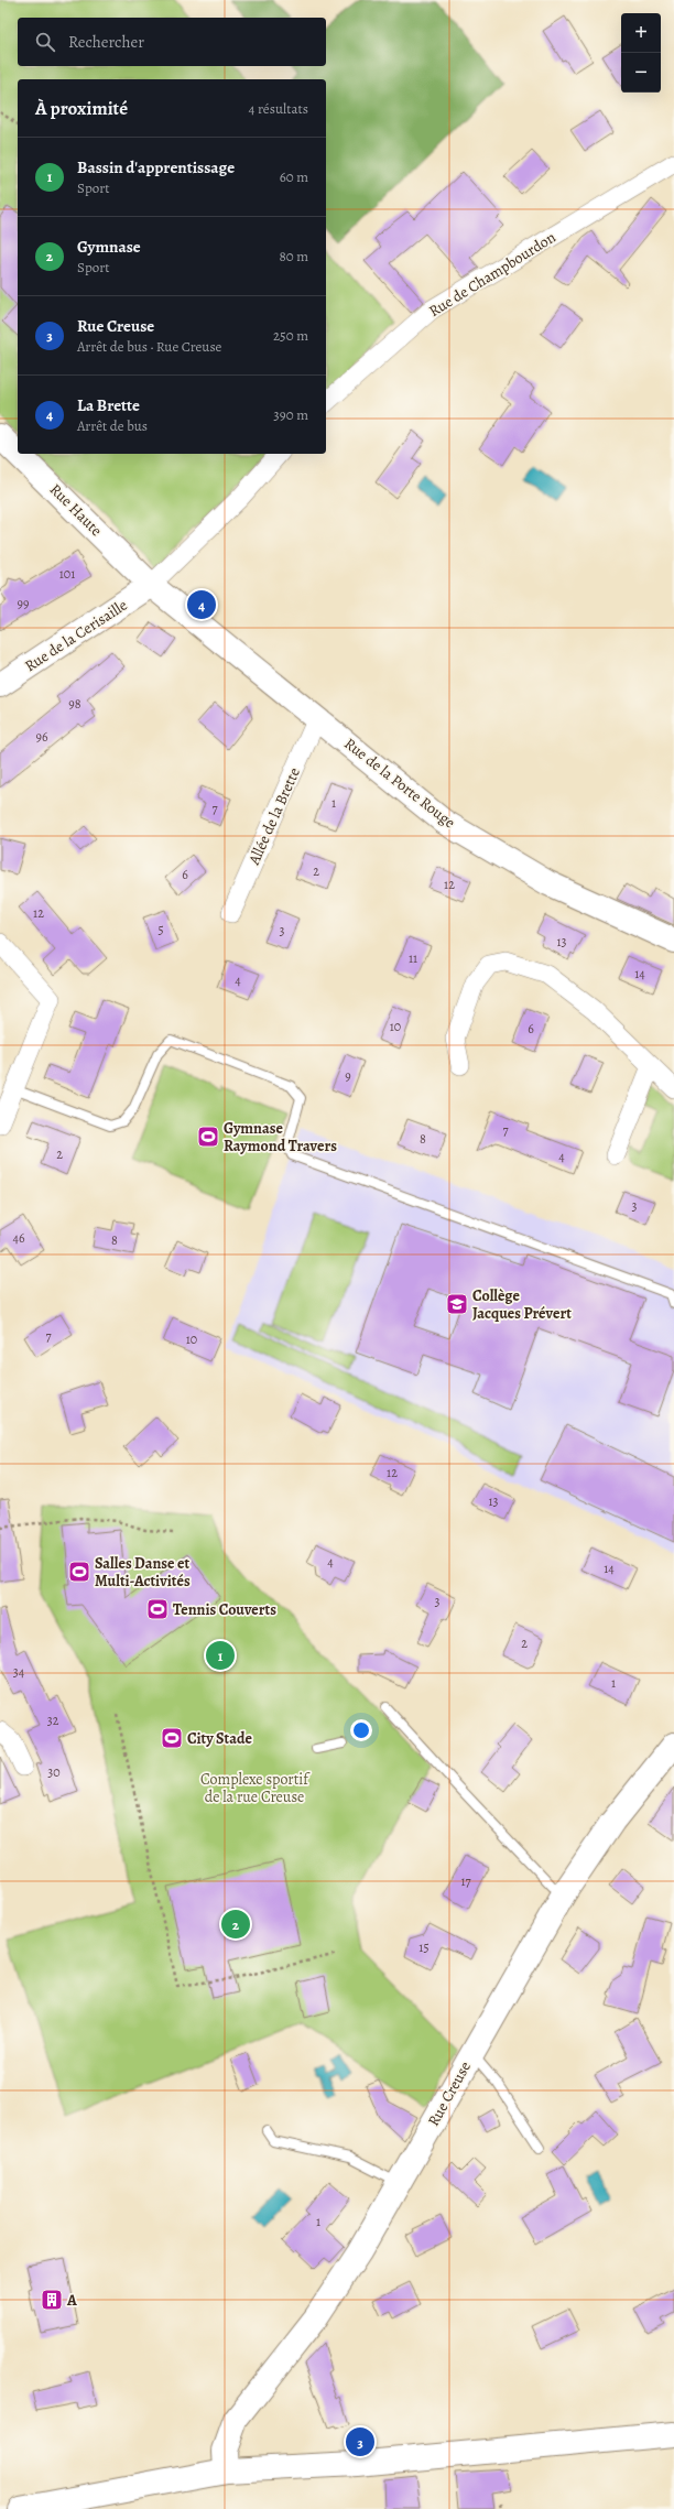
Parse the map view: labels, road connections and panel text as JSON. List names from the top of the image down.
{
  "streets": {
    "street": [
      "Rue de Champbourdon",
      "Rue Haute",
      "Rue de la Cerisaille",
      "Rue de la Porte Rouge",
      "Allée de la Brette",
      "Rue Creuse"
    ]
  },
  "crossings": [
    ["Rue Haute", "Rue de la Cerisaille"],
    ["Rue Haute", "Rue de la Porte Rouge"],
    ["Rue de la Cerisaille", "Rue de la Porte Rouge"],
    ["Rue de la Porte Rouge", "Allée de la Brette"]
  ],
  "parks": ["Complexe sportif de la rue Creuse"],
  "places": {
    "sports": [
      "Gymnase Raymond Travers",
      "Salles Danse et Multi-Activités",
      "Tennis Couverts",
      "City Stade"
    ],
    "school or university": ["Collège Jacques Prévert"],
    "building": ["A"]
  },
  "house_numbers": [
    "101",
    "99",
    "98",
    "96",
    "1",
    "7",
    "2",
    "6",
    "12",
    "12",
    "5",
    "3",
    "13",
    "11",
    "14",
    "4",
    "10",
    "6",
    "9",
    "7",
    "8",
    "2",
    "4",
    "3",
    "46",
    "8",
    "7",
    "10",
    "12",
    "13",
    "4",
    "14",
    "3",
    "2",
    "34",
    "1",
    "32",
    "30",
    "17",
    "15",
    "1"
  ],
  "page": {
    "map_buttons": ["+", "−"],
    "search": "Rechercher",
    "heading": ["À proximité", "4 résultats"],
    "list": [
      {
        "mark": "1",
        "name": "Bassin d'apprentissage",
        "note": "Sport",
        "value": "60 m"
      },
      {
        "mark": "2",
        "name": "Gymnase",
        "note": "Sport",
        "value": "80 m"
      },
      {
        "mark": "3",
        "name": "Rue Creuse",
        "note": "Arrêt de bus · Rue Creuse",
        "value": "250 m"
      },
      {
        "mark": "4",
        "name": "La Brette",
        "note": "Arrêt de bus",
        "value": "390 m"
      }
    ],
    "pins": [
      "4",
      "1",
      "2",
      "3"
    ]
  }
}
